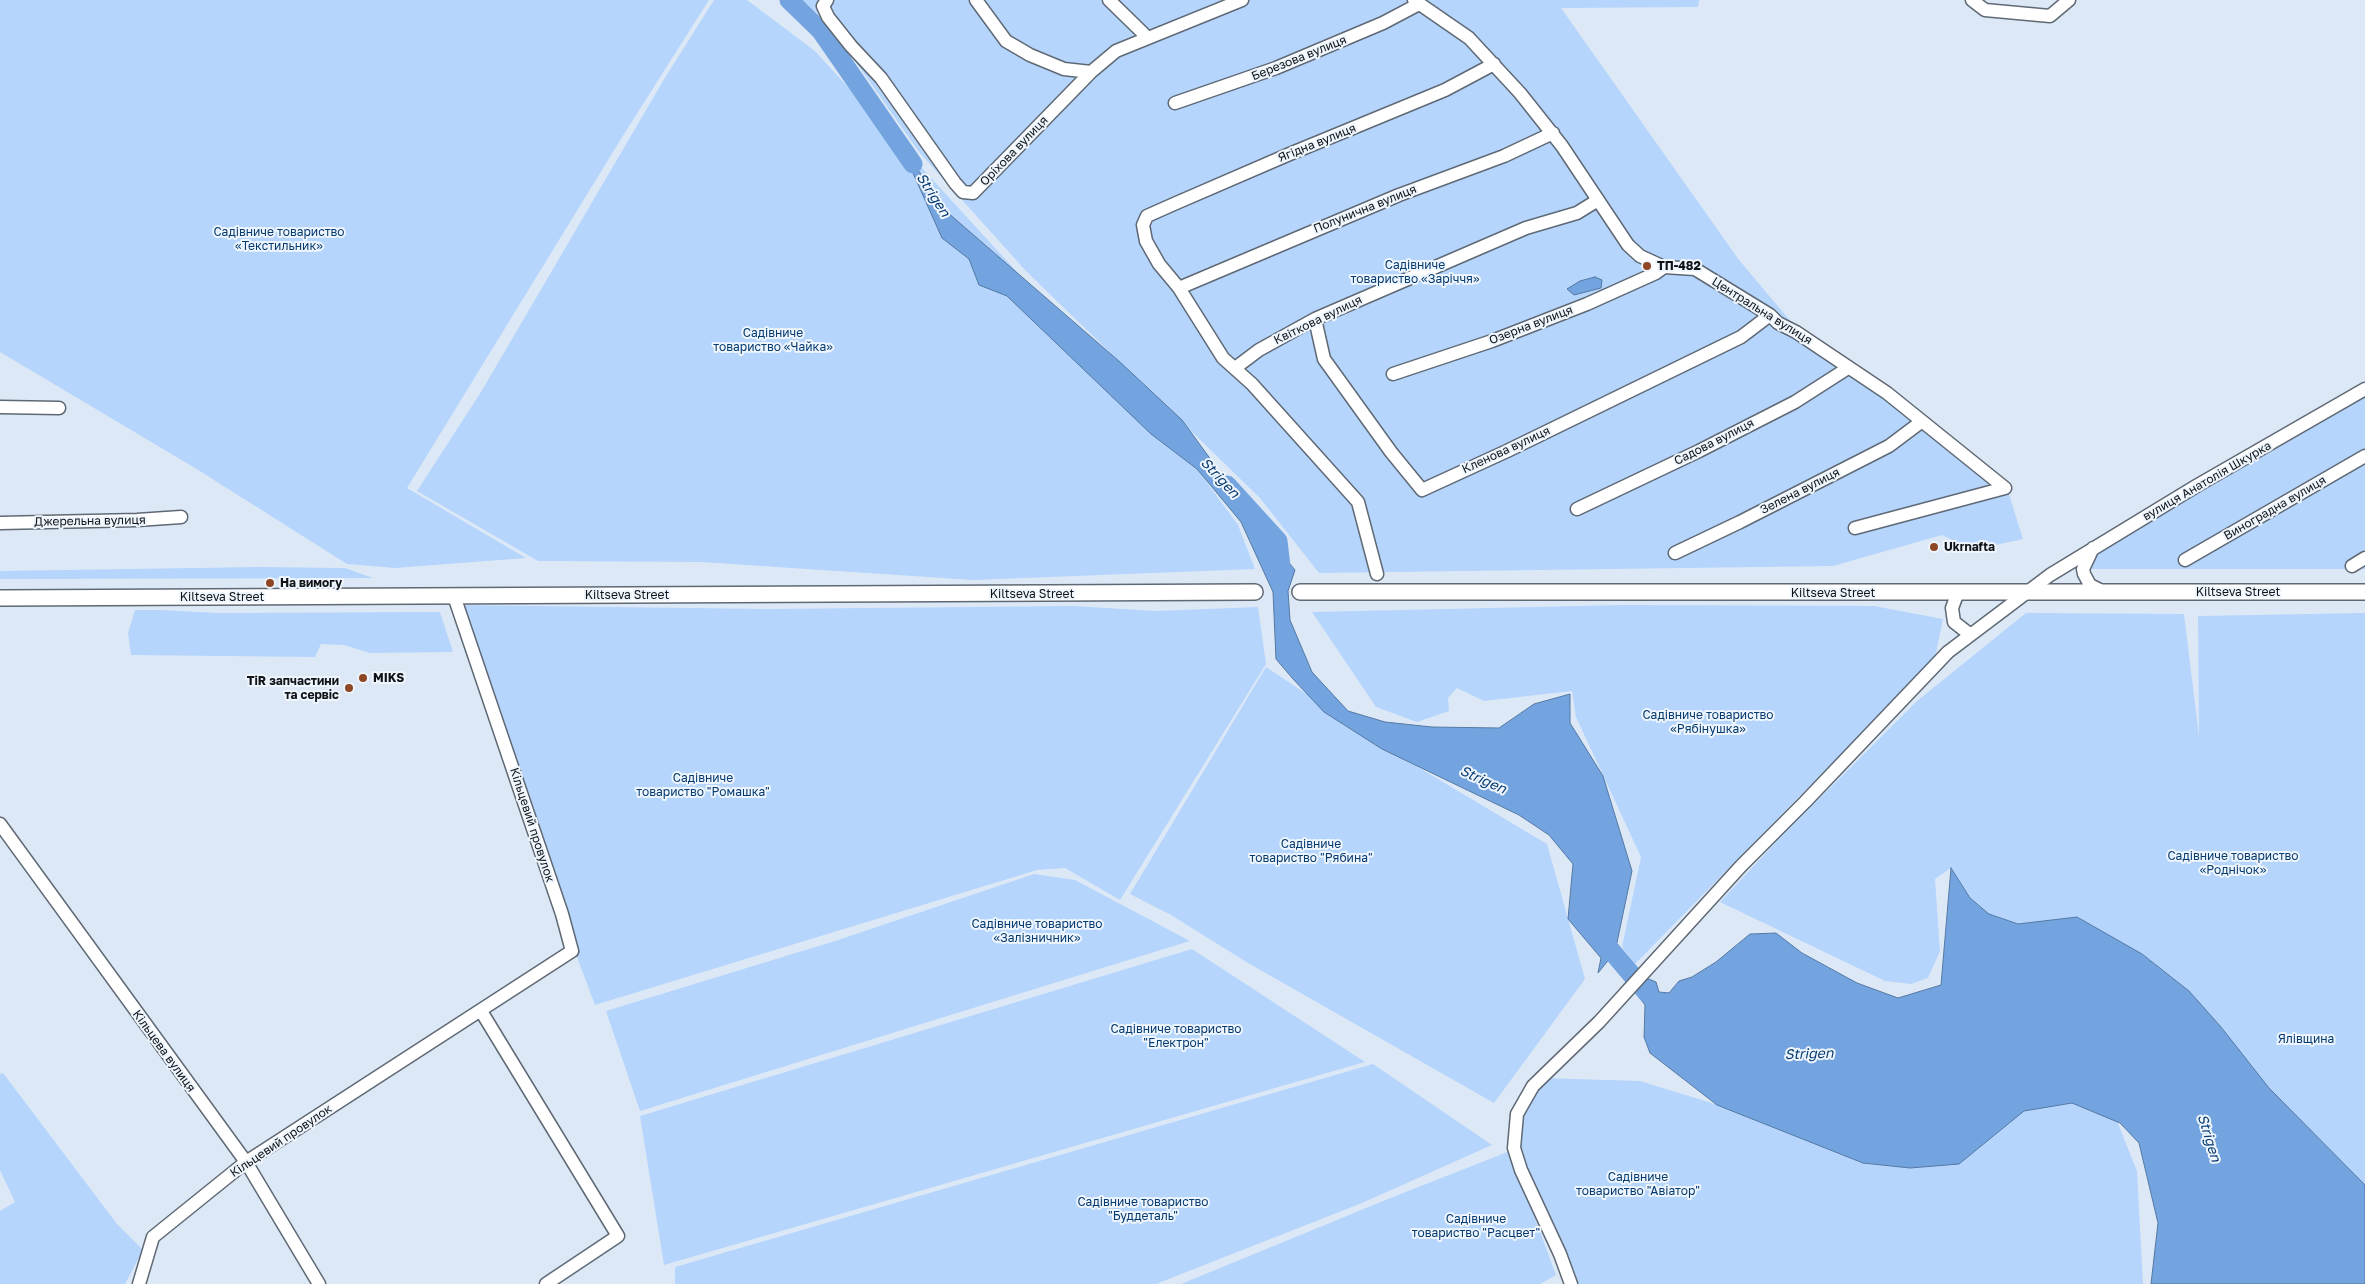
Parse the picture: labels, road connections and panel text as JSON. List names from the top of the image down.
{
  "streets": {
    "main road": ["Kiltseva Street"],
    "street": [
      "Березова вулиця",
      "Ягідна вулиця",
      "Оріхова вулиця",
      "Полунична вулиця",
      "Центральна вулиця",
      "Квіткова вулиця",
      "Озерна вулиця",
      "Садова вулиця",
      "Кленова вулиця",
      "вулиця Анатолія Шкурка",
      "Зелена вулиця",
      "Виноградна вулиця",
      "Джерельна вулиця",
      "Кільцевий провулок",
      "Кільцева вулиця"
    ]
  },
  "crossings": [
    ["Березова вулиця", "Центральна вулиця"],
    ["Ягідна вулиця", "Полунична вулиця"],
    ["Ягідна вулиця", "Центральна вулиця"],
    ["Полунична вулиця", "Центральна вулиця"],
    ["Центральна вулиця", "Квіткова вулиця"],
    ["Центральна вулиця", "Озерна вулиця"],
    ["Центральна вулиця", "Садова вулиця"],
    ["Центральна вулиця", "Кленова вулиця"],
    ["Центральна вулиця", "Зелена вулиця"],
    ["Квіткова вулиця", "Кленова вулиця"],
    ["вулиця Анатолія Шкурка", "Kiltseva Street"],
    ["Kiltseva Street", "Кільцевий провулок"],
    ["Кільцевий провулок", "Кільцева вулиця"]
  ],
  "water": ["Strigen"],
  "parks": [
    "Садівниче товариство «Текстильник»",
    "Садівниче товариство «Заріччя»",
    "Садівниче товариство «Чайка»",
    "Садівниче товариство «Рябінушка»",
    "Садівниче товариство \"Ромашка\"",
    "Садівниче товариство \"Рябина\"",
    "Садівниче товариство «Роднічок»",
    "Садівниче товариство «Залізничник»",
    "Садівниче товариство \"Електрон\"",
    "Ялівщина",
    "Садівниче товариство \"Авіатор\"",
    "Садівниче товариство \"Буддеталь\"",
    "Садівниче товариство \"Расцвет\""
  ],
  "places": [
    "ТП-482",
    "Ukrnafta",
    "На вимогу",
    "MIKS",
    "TiR запчастини та сервіс"
  ]
}
